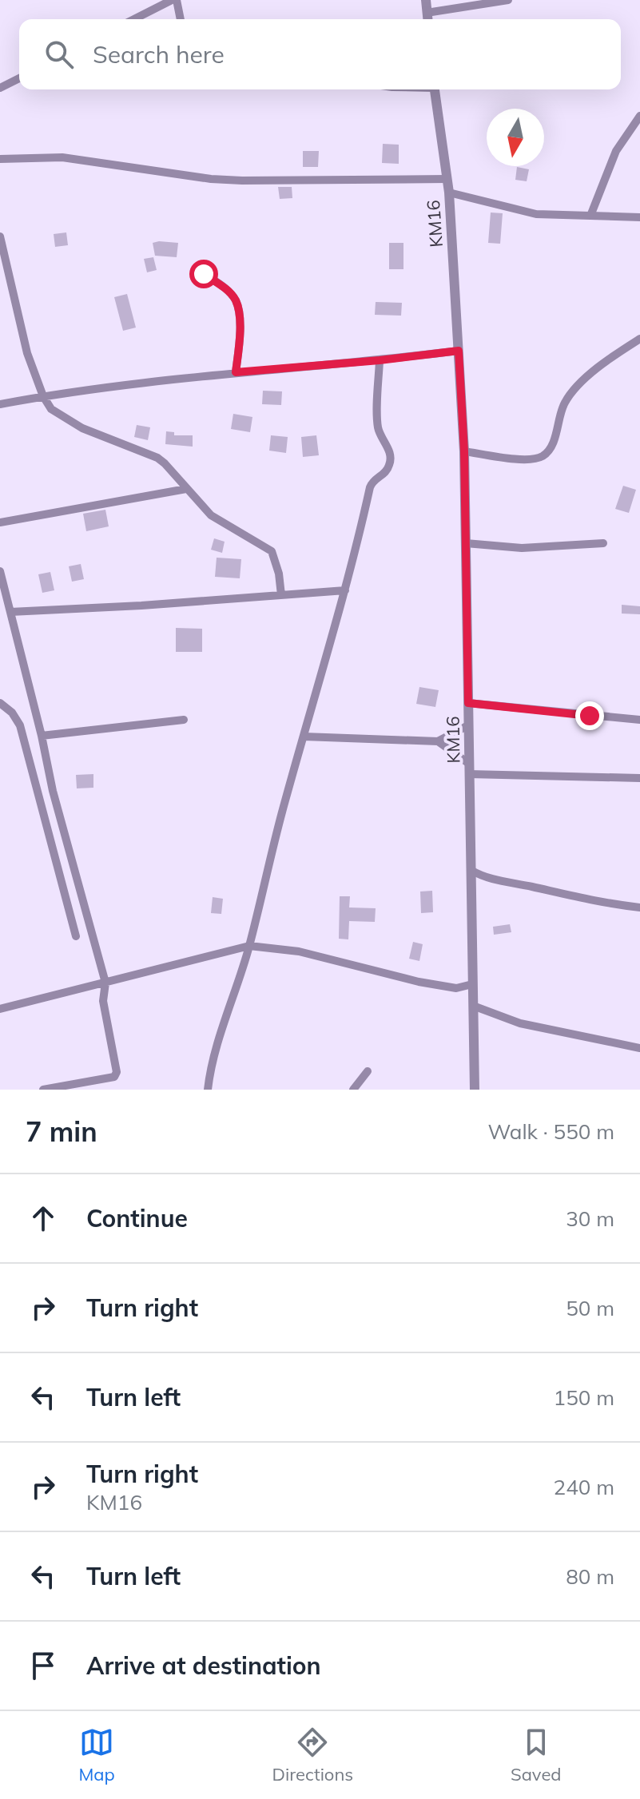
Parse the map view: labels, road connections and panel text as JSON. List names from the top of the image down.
{
  "streets": {
    "street": ["KM16"]
  },
  "north": "bottom",
  "page": {
    "search": "Search here",
    "heading": ["7 min", "Walk · 550 m"],
    "list": [
      ["Continue", "30 m"],
      ["Turn right", "50 m"],
      ["Turn left", "150 m"],
      ["Turn right", "KM16", "240 m"],
      ["Turn left", "80 m"],
      "Arrive at destination"
    ],
    "nav": ["Map", "Directions", "Saved"]
  }
}
